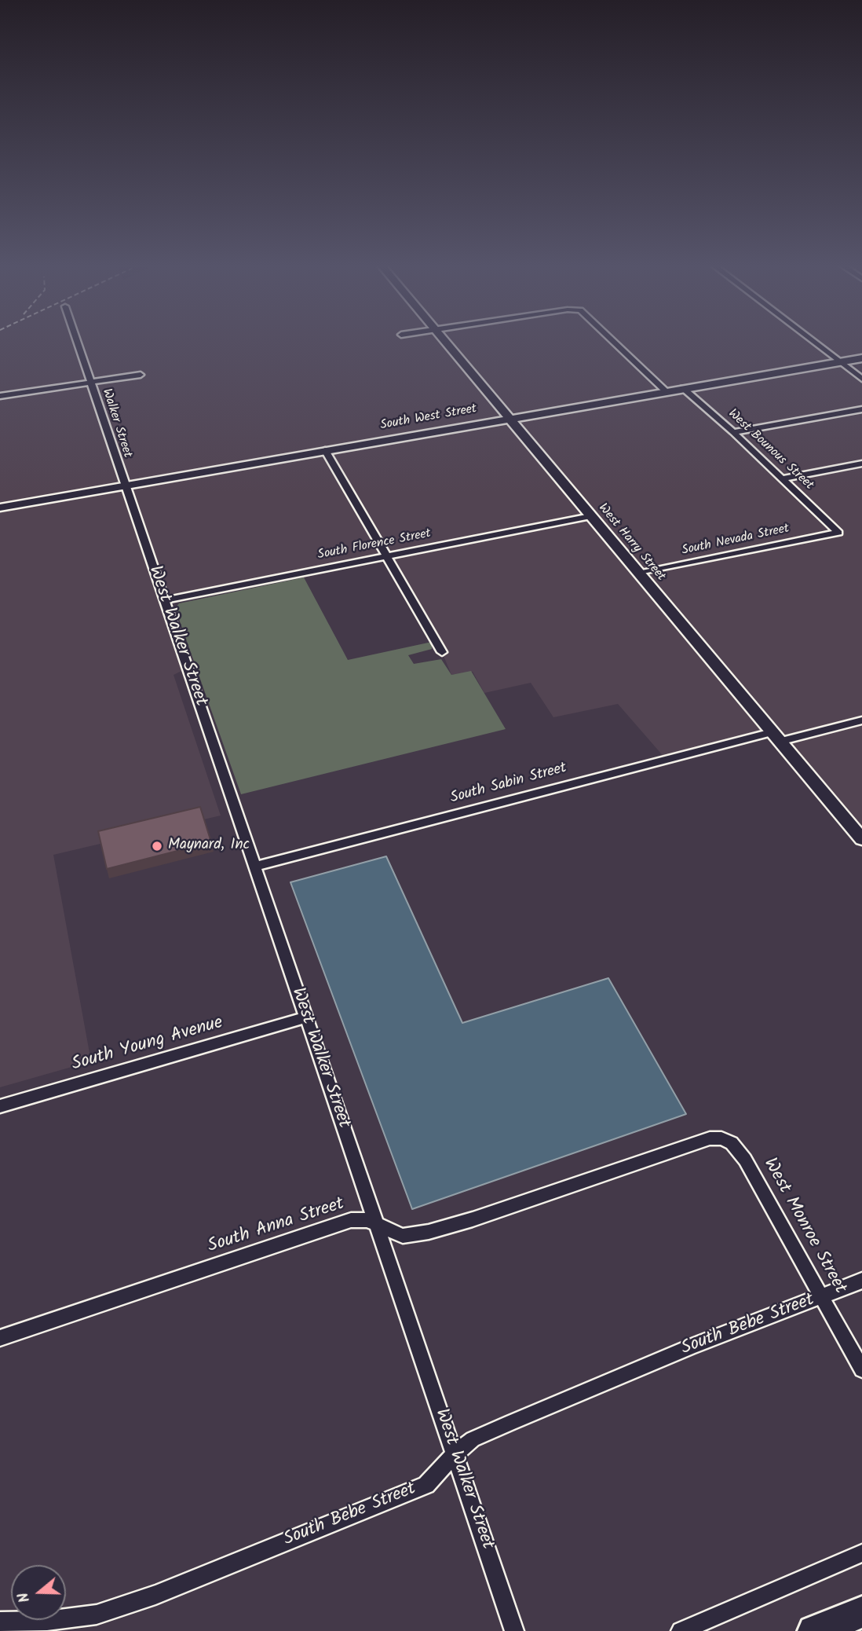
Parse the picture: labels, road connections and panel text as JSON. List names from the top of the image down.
{
  "streets": {
    "street": [
      "South West Street",
      "Walker Street",
      "West Bounous Street",
      "South Nevada Street",
      "West Harry Street",
      "South Florence Street",
      "West Walker Street",
      "South Sabin Street",
      "South Young Avenue",
      "South Anna Street",
      "West Monroe Street",
      "South Bebe Street"
    ]
  },
  "crossings": [
    ["South West Street", "Walker Street"],
    ["South West Street", "West Bounous Street"],
    ["South West Street", "West Harry Street"],
    ["South West Street", "West Walker Street"],
    ["Walker Street", "West Walker Street"],
    ["West Bounous Street", "South Nevada Street"],
    ["South Nevada Street", "West Harry Street"],
    ["West Harry Street", "South Florence Street"],
    ["West Harry Street", "South Sabin Street"],
    ["South Florence Street", "West Walker Street"],
    ["West Walker Street", "South Sabin Street"],
    ["West Walker Street", "South Young Avenue"],
    ["West Walker Street", "South Anna Street"],
    ["West Walker Street", "South Bebe Street"],
    ["South Anna Street", "West Monroe Street"],
    ["West Monroe Street", "South Bebe Street"]
  ],
  "places": ["Maynard, Inc"],
  "north": "left"
}
